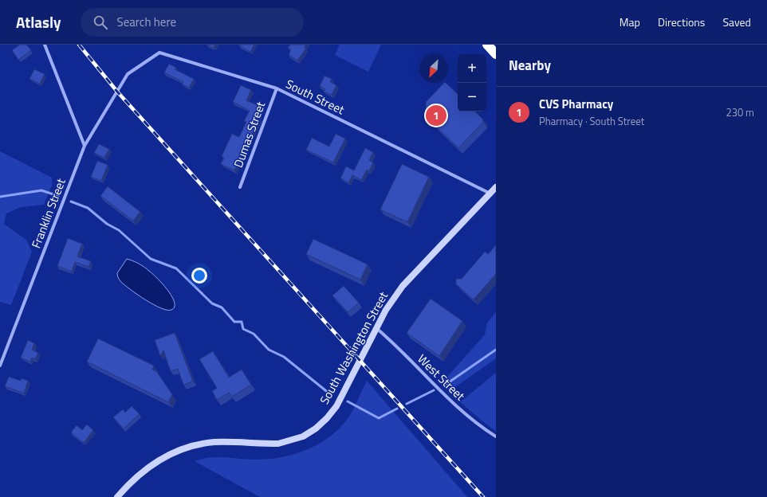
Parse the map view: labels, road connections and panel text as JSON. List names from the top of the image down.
{
  "streets": {
    "main road": ["South Washington Street"],
    "street": [
      "South Street",
      "Dumas Street",
      "Franklin Street",
      "West Street"
    ]
  },
  "crossings": [
    ["South Street", "Dumas Street"],
    ["South Street", "Franklin Street"],
    ["South Street", "South Washington Street"],
    ["South Washington Street", "West Street"]
  ],
  "north": "bottom left",
  "page": {
    "header": "Atlasly",
    "search": "Search here",
    "nav": ["Map", "Directions", "Saved"],
    "heading": "Nearby",
    "map_buttons": ["+", "−"],
    "list": [
      {
        "mark": "1",
        "name": "CVS Pharmacy",
        "note": "Pharmacy · South Street",
        "value": "230 m"
      }
    ],
    "pins": "1"
  }
}
